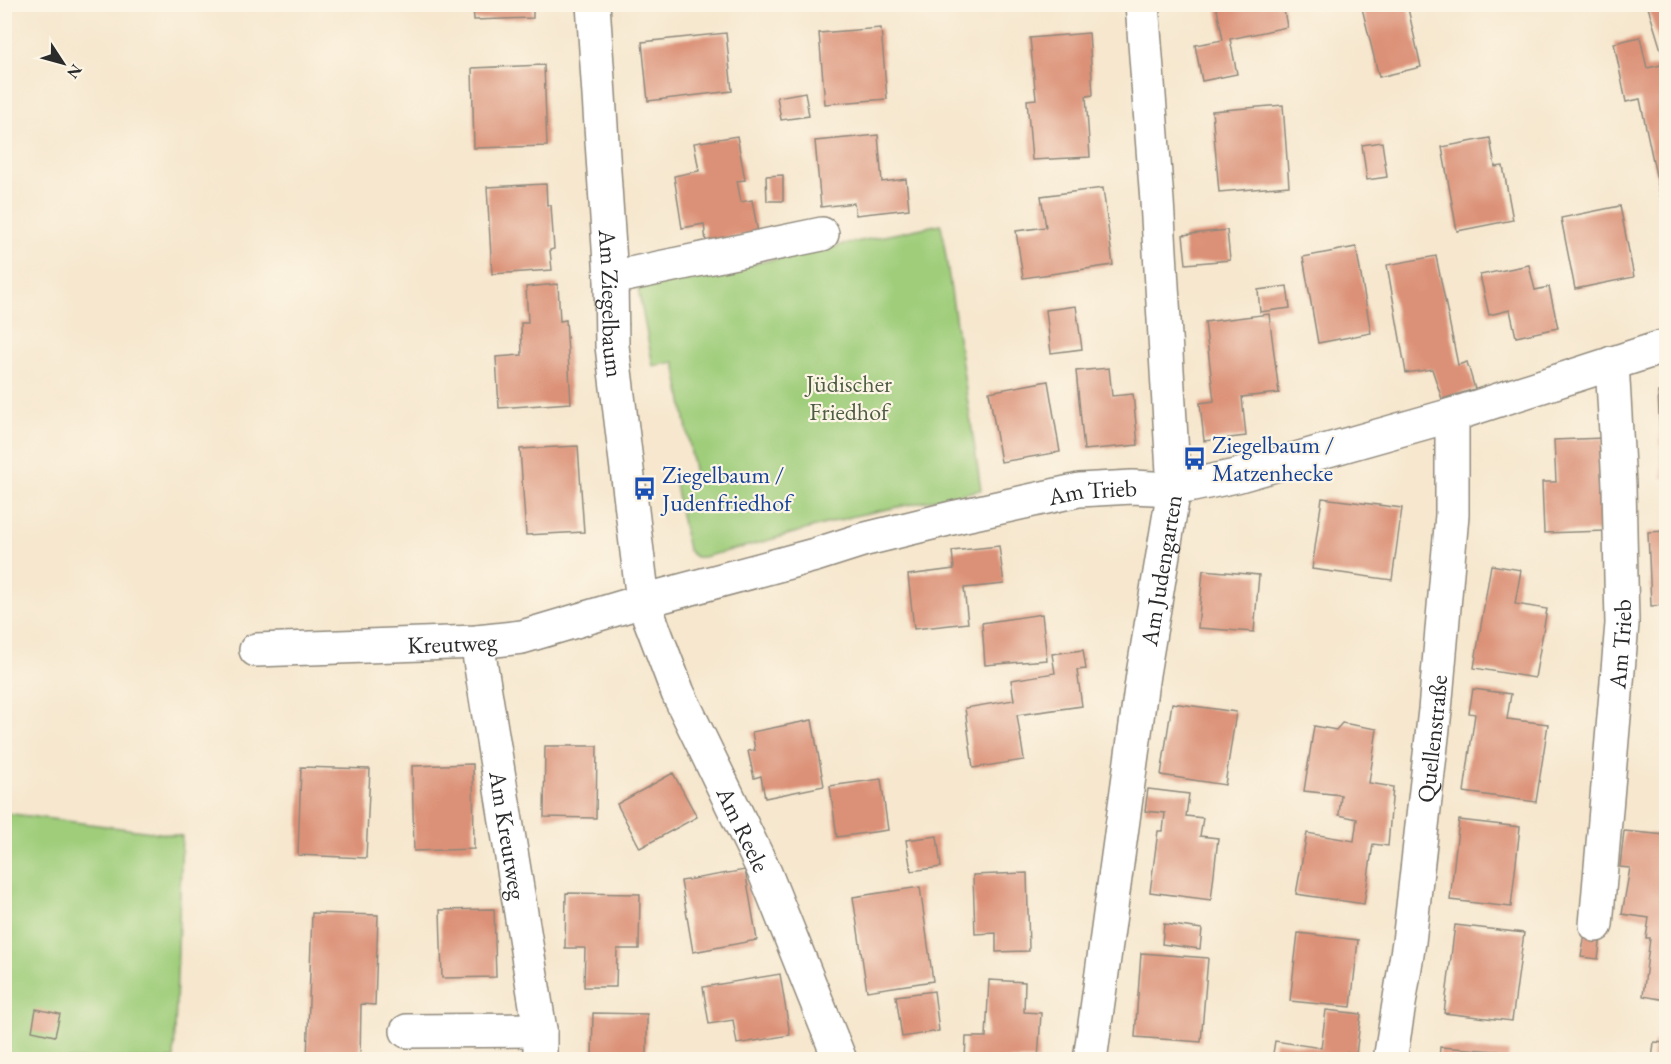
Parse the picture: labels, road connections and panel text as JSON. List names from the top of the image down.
{
  "streets": {
    "street": [
      "Am Ziegelbaum",
      "Am Trieb",
      "Am Judengarten",
      "Kreutweg",
      "Quellenstraße",
      "Am Reele",
      "Am Kreutweg"
    ]
  },
  "crossings": [
    ["Am Ziegelbaum", "Am Trieb"],
    ["Am Ziegelbaum", "Kreutweg"],
    ["Am Ziegelbaum", "Am Reele"],
    ["Am Trieb", "Am Judengarten"],
    ["Am Trieb", "Kreutweg"],
    ["Am Trieb", "Quellenstraße"],
    ["Am Trieb", "Am Reele"],
    ["Kreutweg", "Am Reele"],
    ["Kreutweg", "Am Kreutweg"]
  ],
  "parks": ["Jüdischer Friedhof"],
  "places": {
    "bus stop": ["Ziegelbaum / Matzenhecke", "Ziegelbaum / Judenfriedhof"]
  },
  "north": "bottom right"
}
